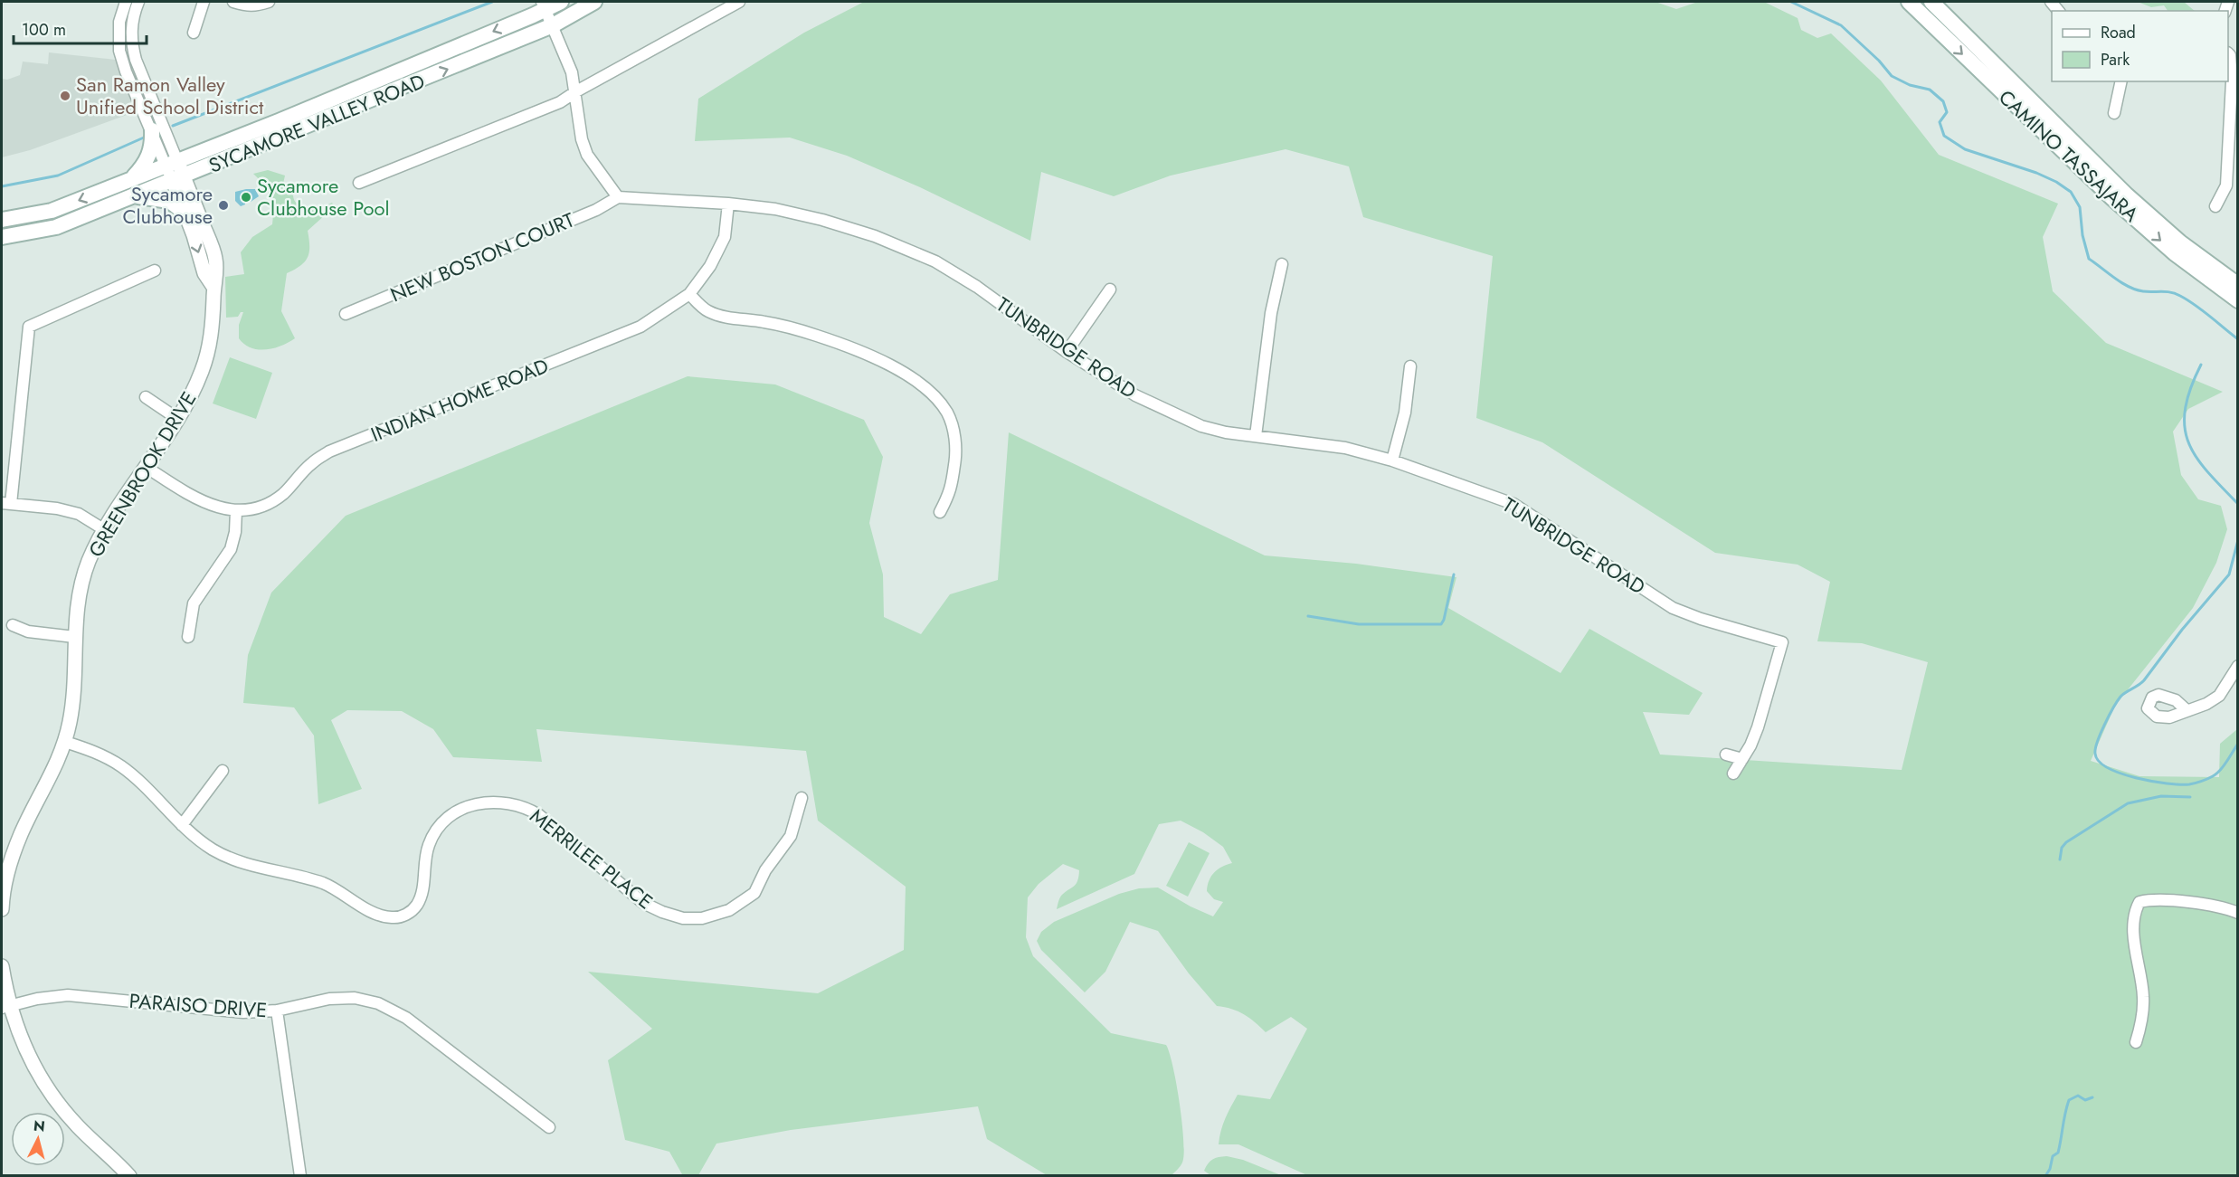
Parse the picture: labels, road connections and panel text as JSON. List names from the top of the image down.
{
  "streets": {
    "main road": ["SYCAMORE VALLEY ROAD", "CAMINO TASSAJARA"],
    "street": [
      "NEW BOSTON COURT",
      "TUNBRIDGE ROAD",
      "INDIAN HOME ROAD",
      "GREENBROOK DRIVE",
      "MERRILEE PLACE",
      "PARAISO DRIVE"
    ]
  },
  "crossings": [
    ["SYCAMORE VALLEY ROAD", "GREENBROOK DRIVE"],
    ["NEW BOSTON COURT", "TUNBRIDGE ROAD"],
    ["TUNBRIDGE ROAD", "INDIAN HOME ROAD"],
    ["INDIAN HOME ROAD", "GREENBROOK DRIVE"],
    ["GREENBROOK DRIVE", "MERRILEE PLACE"]
  ],
  "places": ["San Ramon Valley Unified School District", "Sycamore Clubhouse Pool", "Sycamore Clubhouse"],
  "legend": ["Road", "Park"],
  "scale_bar": "100 m",
  "north": "top"
}
